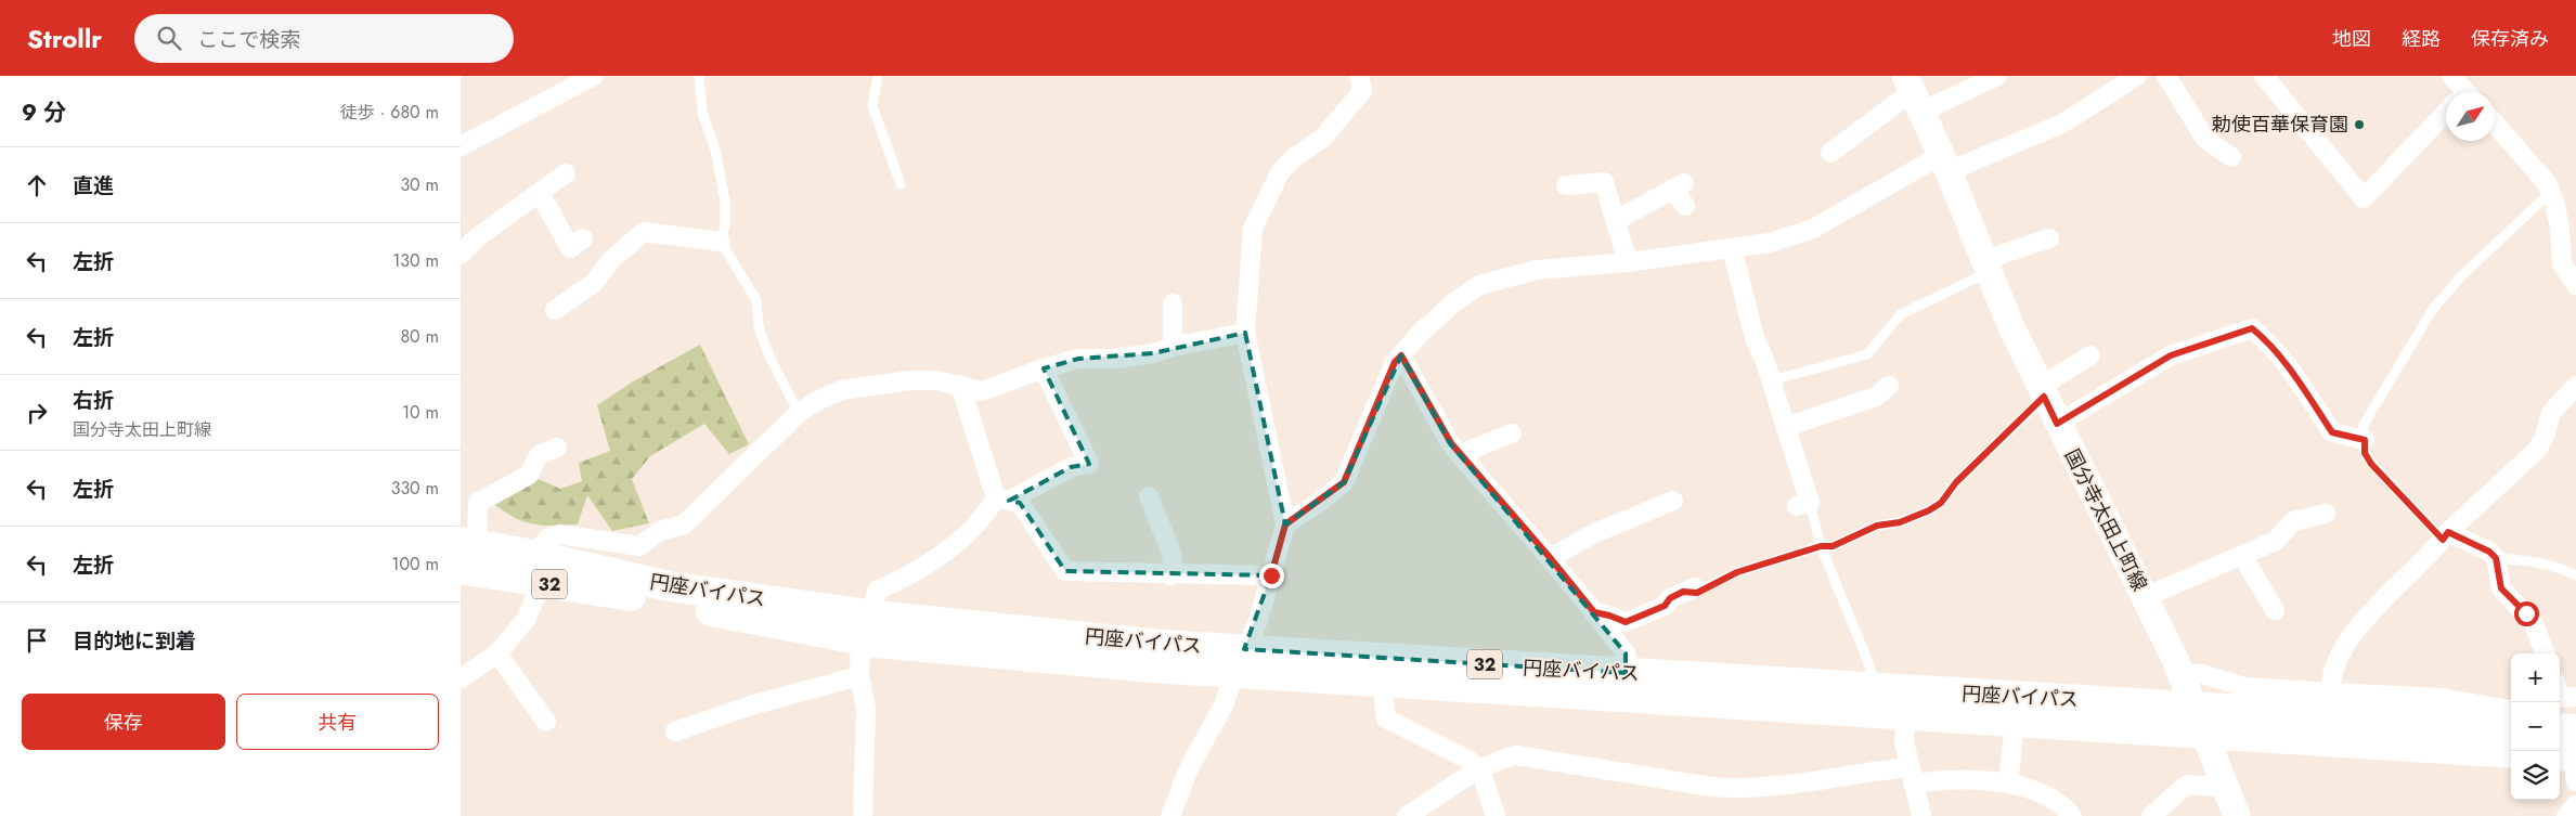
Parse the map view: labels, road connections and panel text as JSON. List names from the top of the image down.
{
  "streets": {
    "highway": ["32", "円座バイパス"],
    "main road": ["国分寺太田上町線"]
  },
  "crossings": [
    ["国分寺太田上町線", "円座バイパス"]
  ],
  "places": ["勅使百華保育園"],
  "north": "top right",
  "page": {
    "header": "Strollr",
    "search": "ここで検索",
    "nav": ["地図", "経路", "保存済み"],
    "heading": ["9 分", "徒歩 · 680 m"],
    "list": [
      ["直進", "30 m"],
      ["左折", "130 m"],
      ["左折", "80 m"],
      ["右折", "国分寺太田上町線", "10 m"],
      ["左折", "330 m"],
      ["左折", "100 m"],
      "目的地に到着"
    ],
    "map_buttons": ["+", "−"],
    "buttons": ["保存", "共有"]
  }
}
